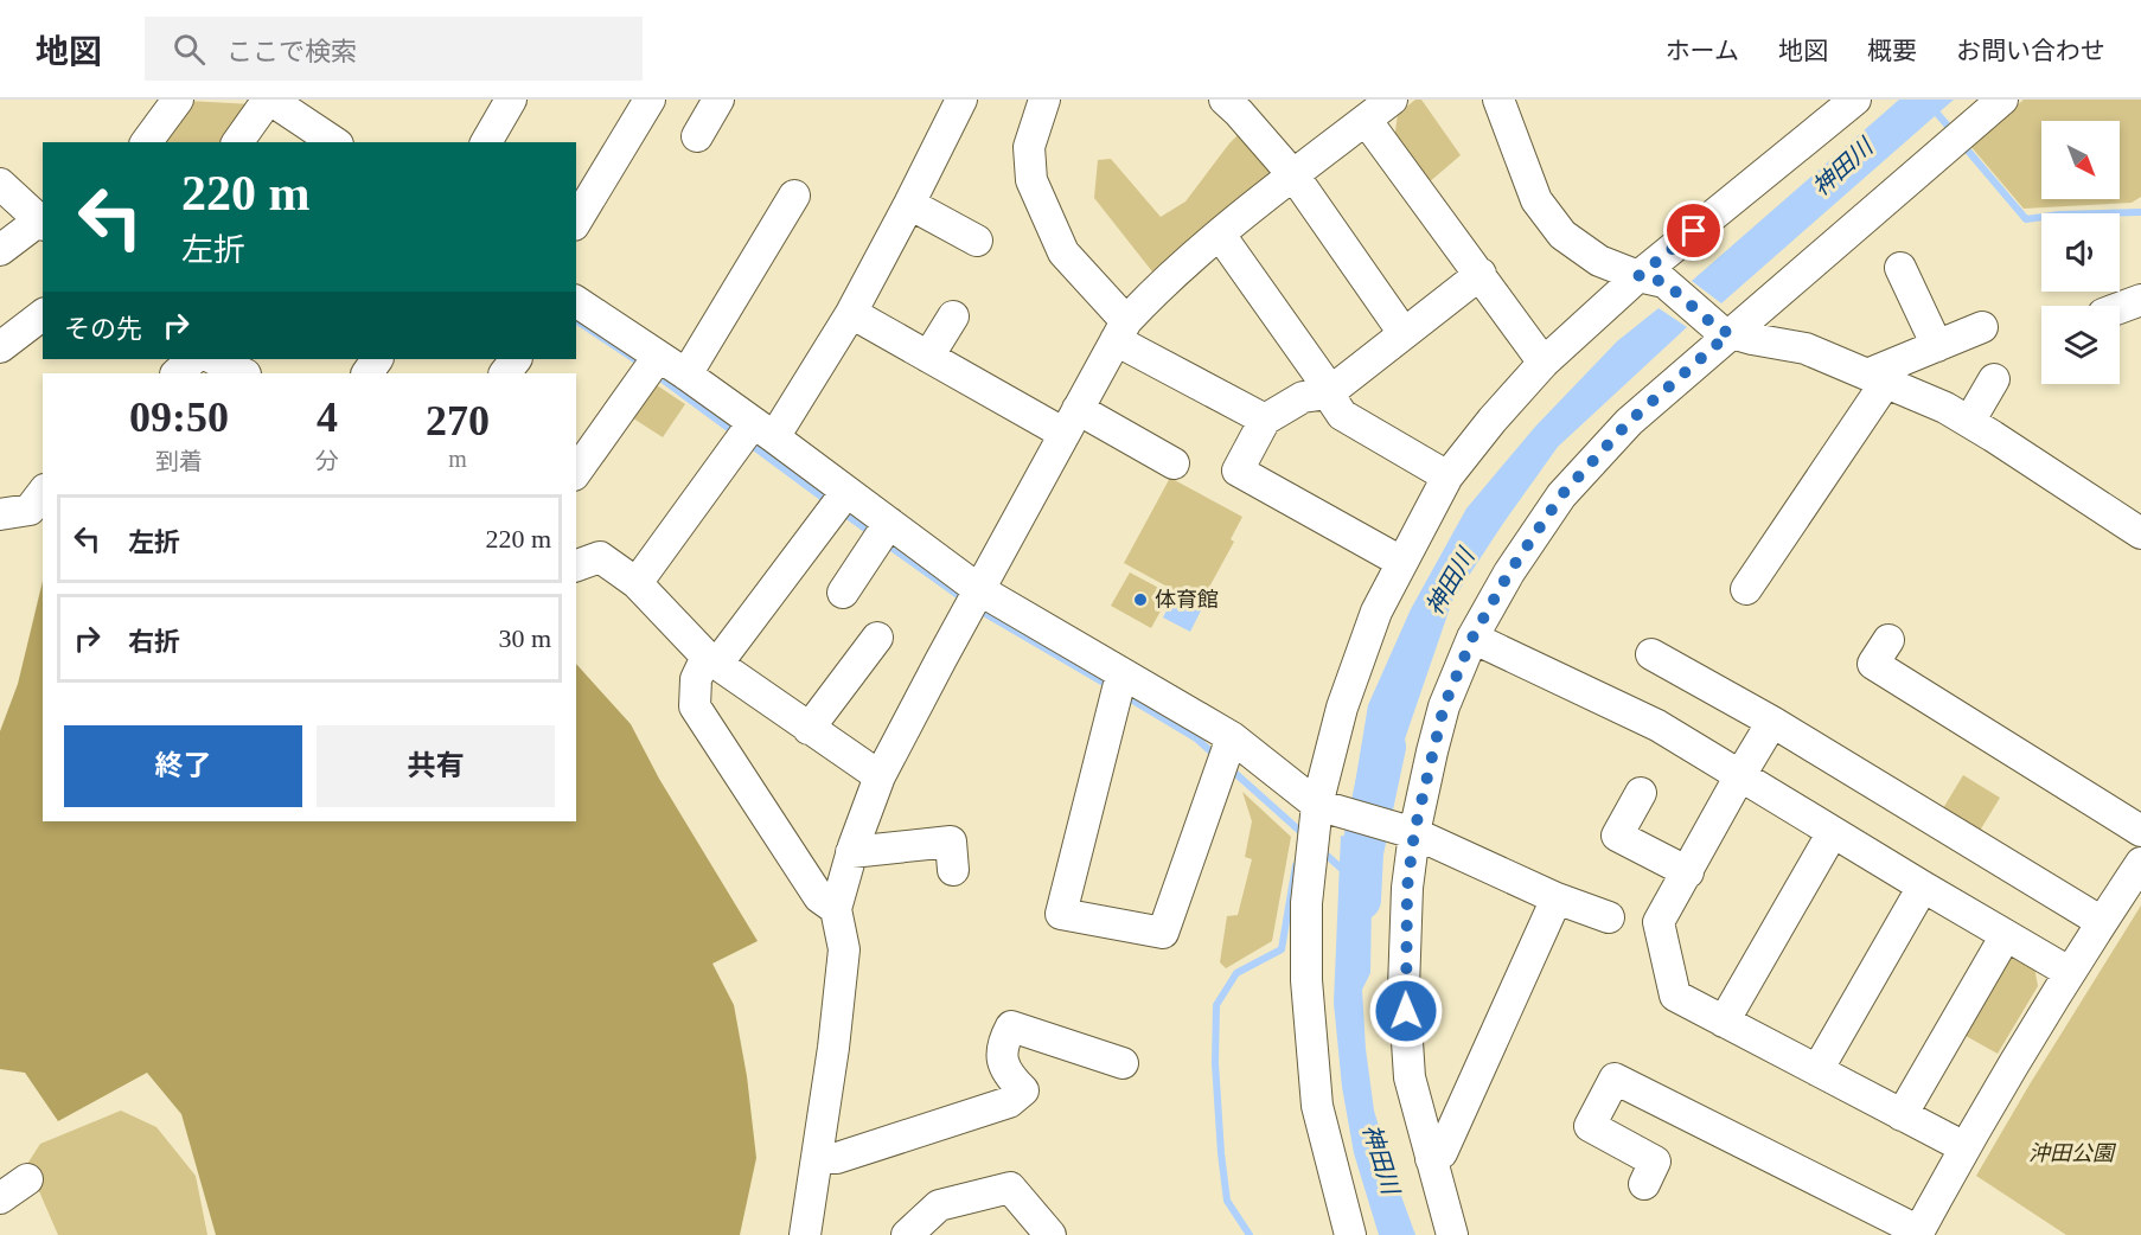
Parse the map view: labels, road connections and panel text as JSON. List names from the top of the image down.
{
  "water": ["神田川"],
  "parks": ["沖田公園"],
  "places": ["体育館"],
  "north": "bottom right",
  "page": {
    "header": "地図",
    "search": "ここで検索",
    "nav": [
      "ホーム",
      "地図",
      "概要",
      "お問い合わせ"
    ],
    "turn": ["220 m", "左折"],
    "then": "その先",
    "eta": [
      "09:50",
      "到着",
      "4",
      "分",
      "270",
      "m"
    ],
    "list": [
      {
        "name": "左折",
        "value": "220 m"
      },
      {
        "name": "右折",
        "value": "30 m"
      }
    ],
    "buttons": ["終了", "共有"]
  }
}
